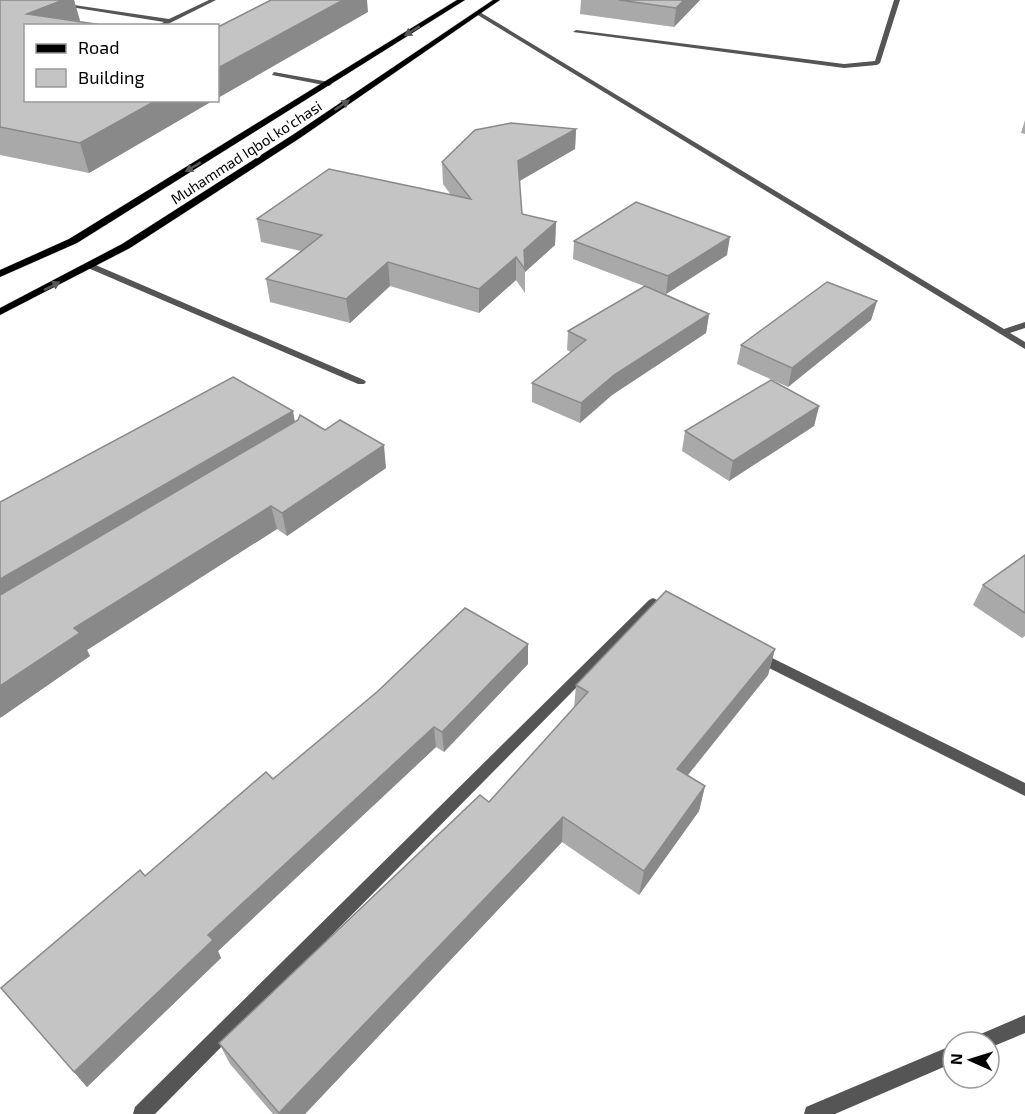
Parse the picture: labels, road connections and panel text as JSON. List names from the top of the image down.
{
  "streets": {
    "main road": ["Muhammad Iqbol ko'chasi"]
  },
  "legend": ["Road", "Building"],
  "north": "left"
}
